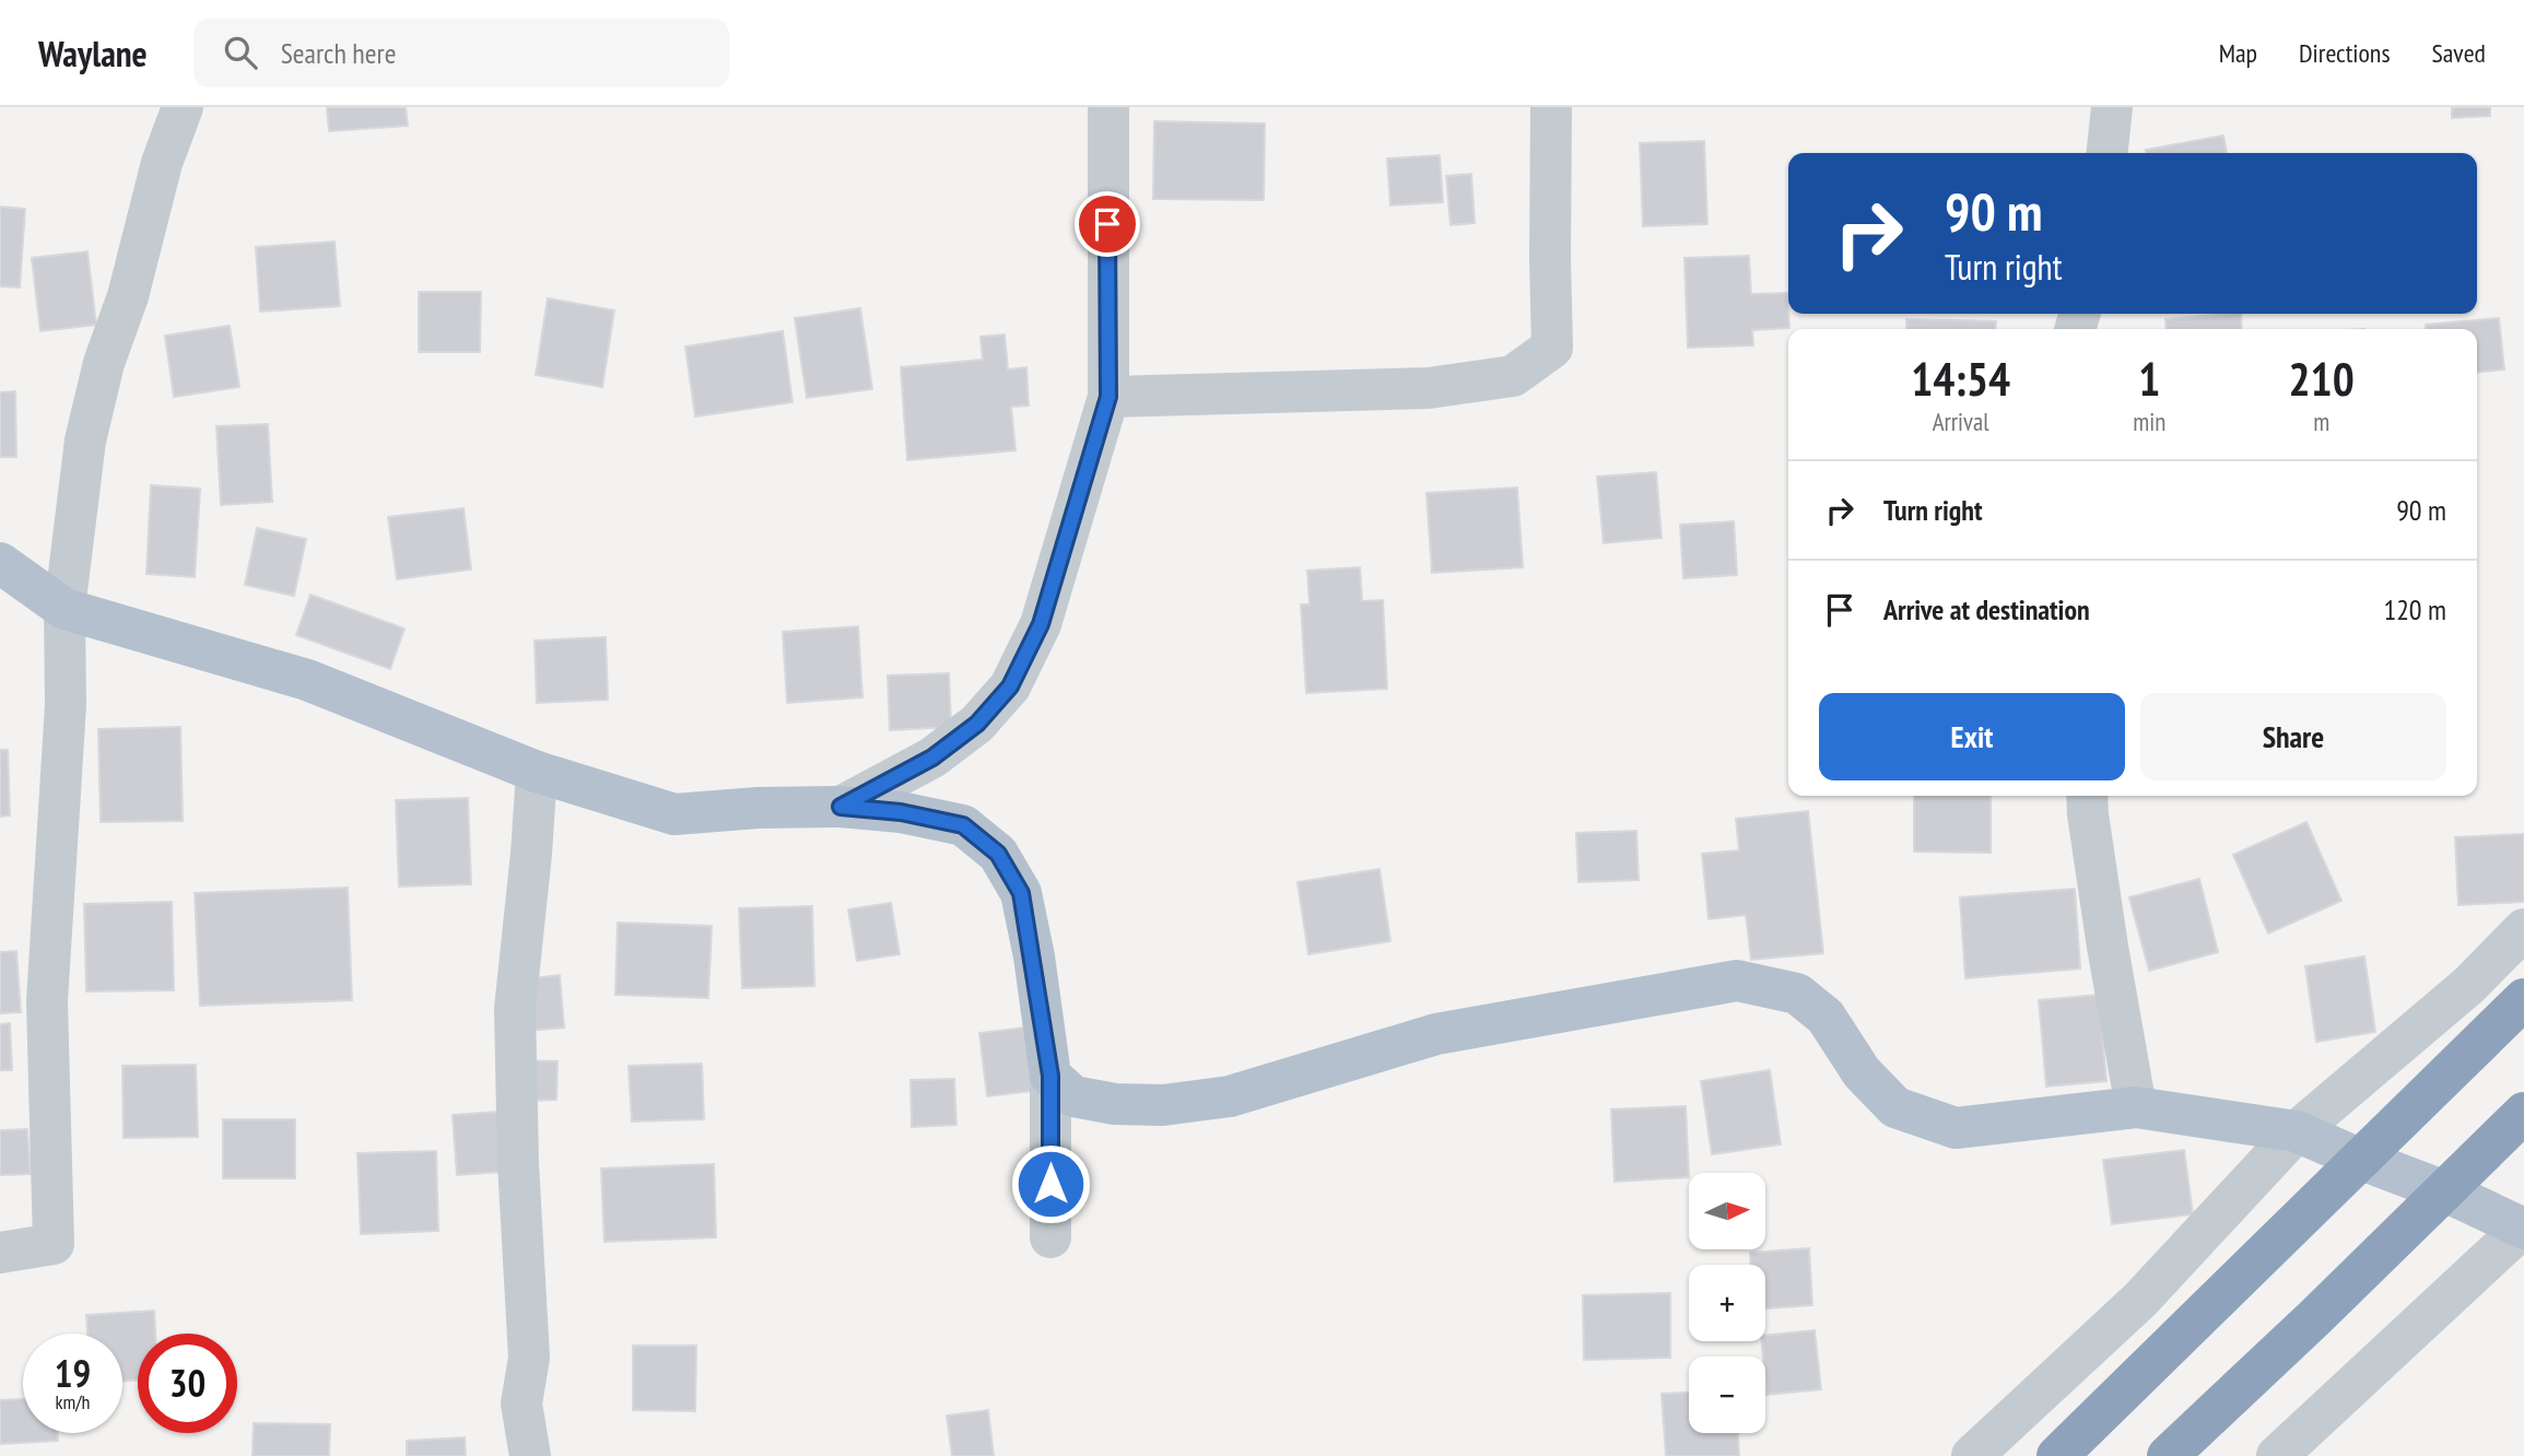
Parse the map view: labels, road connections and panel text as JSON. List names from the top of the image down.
{
  "north": "right",
  "page": {
    "header": "Waylane",
    "search": "Search here",
    "nav": ["Map", "Directions", "Saved"],
    "turn": ["90 m", "Turn right"],
    "eta": [
      "14:54",
      "Arrival",
      "1",
      "min",
      "210",
      "m"
    ],
    "list": [
      {
        "name": "Turn right",
        "value": "90 m"
      },
      {
        "name": "Arrive at destination",
        "value": "120 m"
      }
    ],
    "buttons": ["Exit", "Share"],
    "map_buttons": ["+", "−"],
    "speed": "19 km/h",
    "limit": "30"
  }
}
